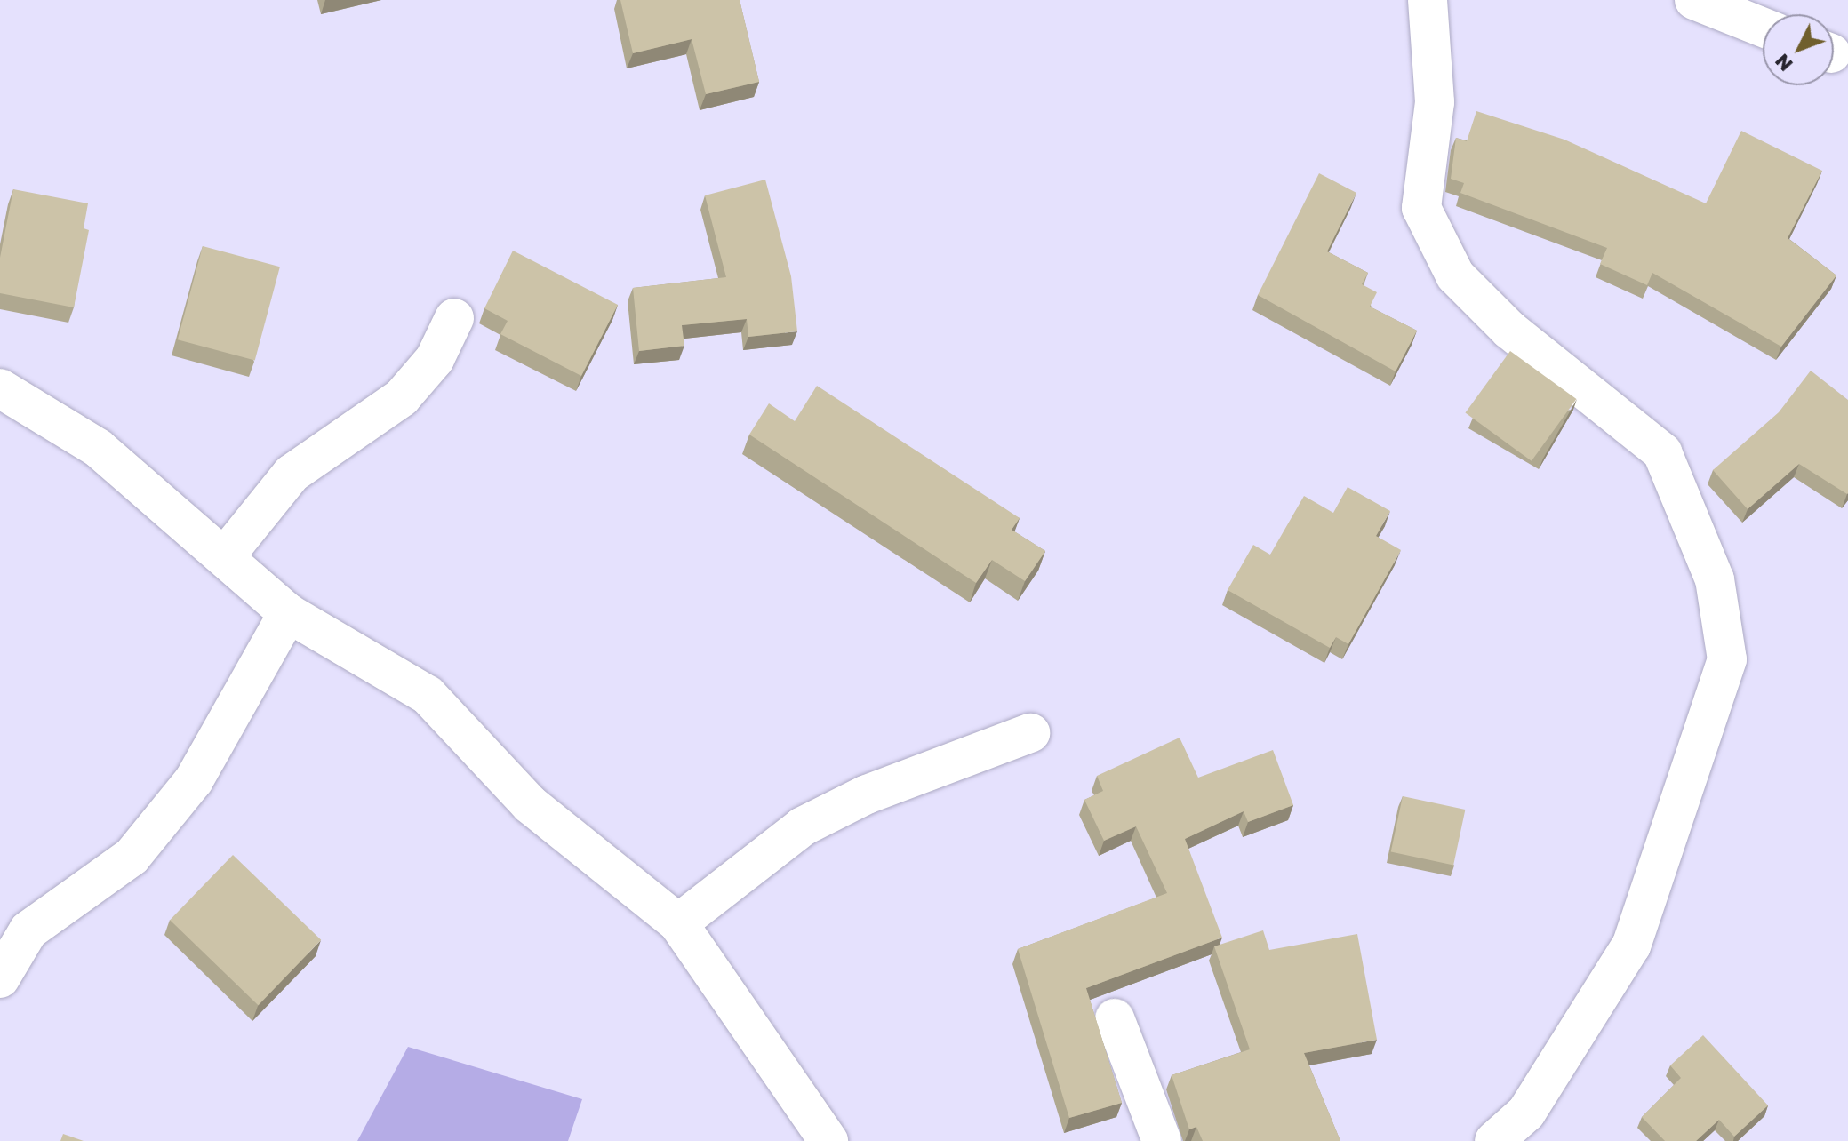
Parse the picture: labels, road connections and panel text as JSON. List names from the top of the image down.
{
  "north": "bottom left"
}
